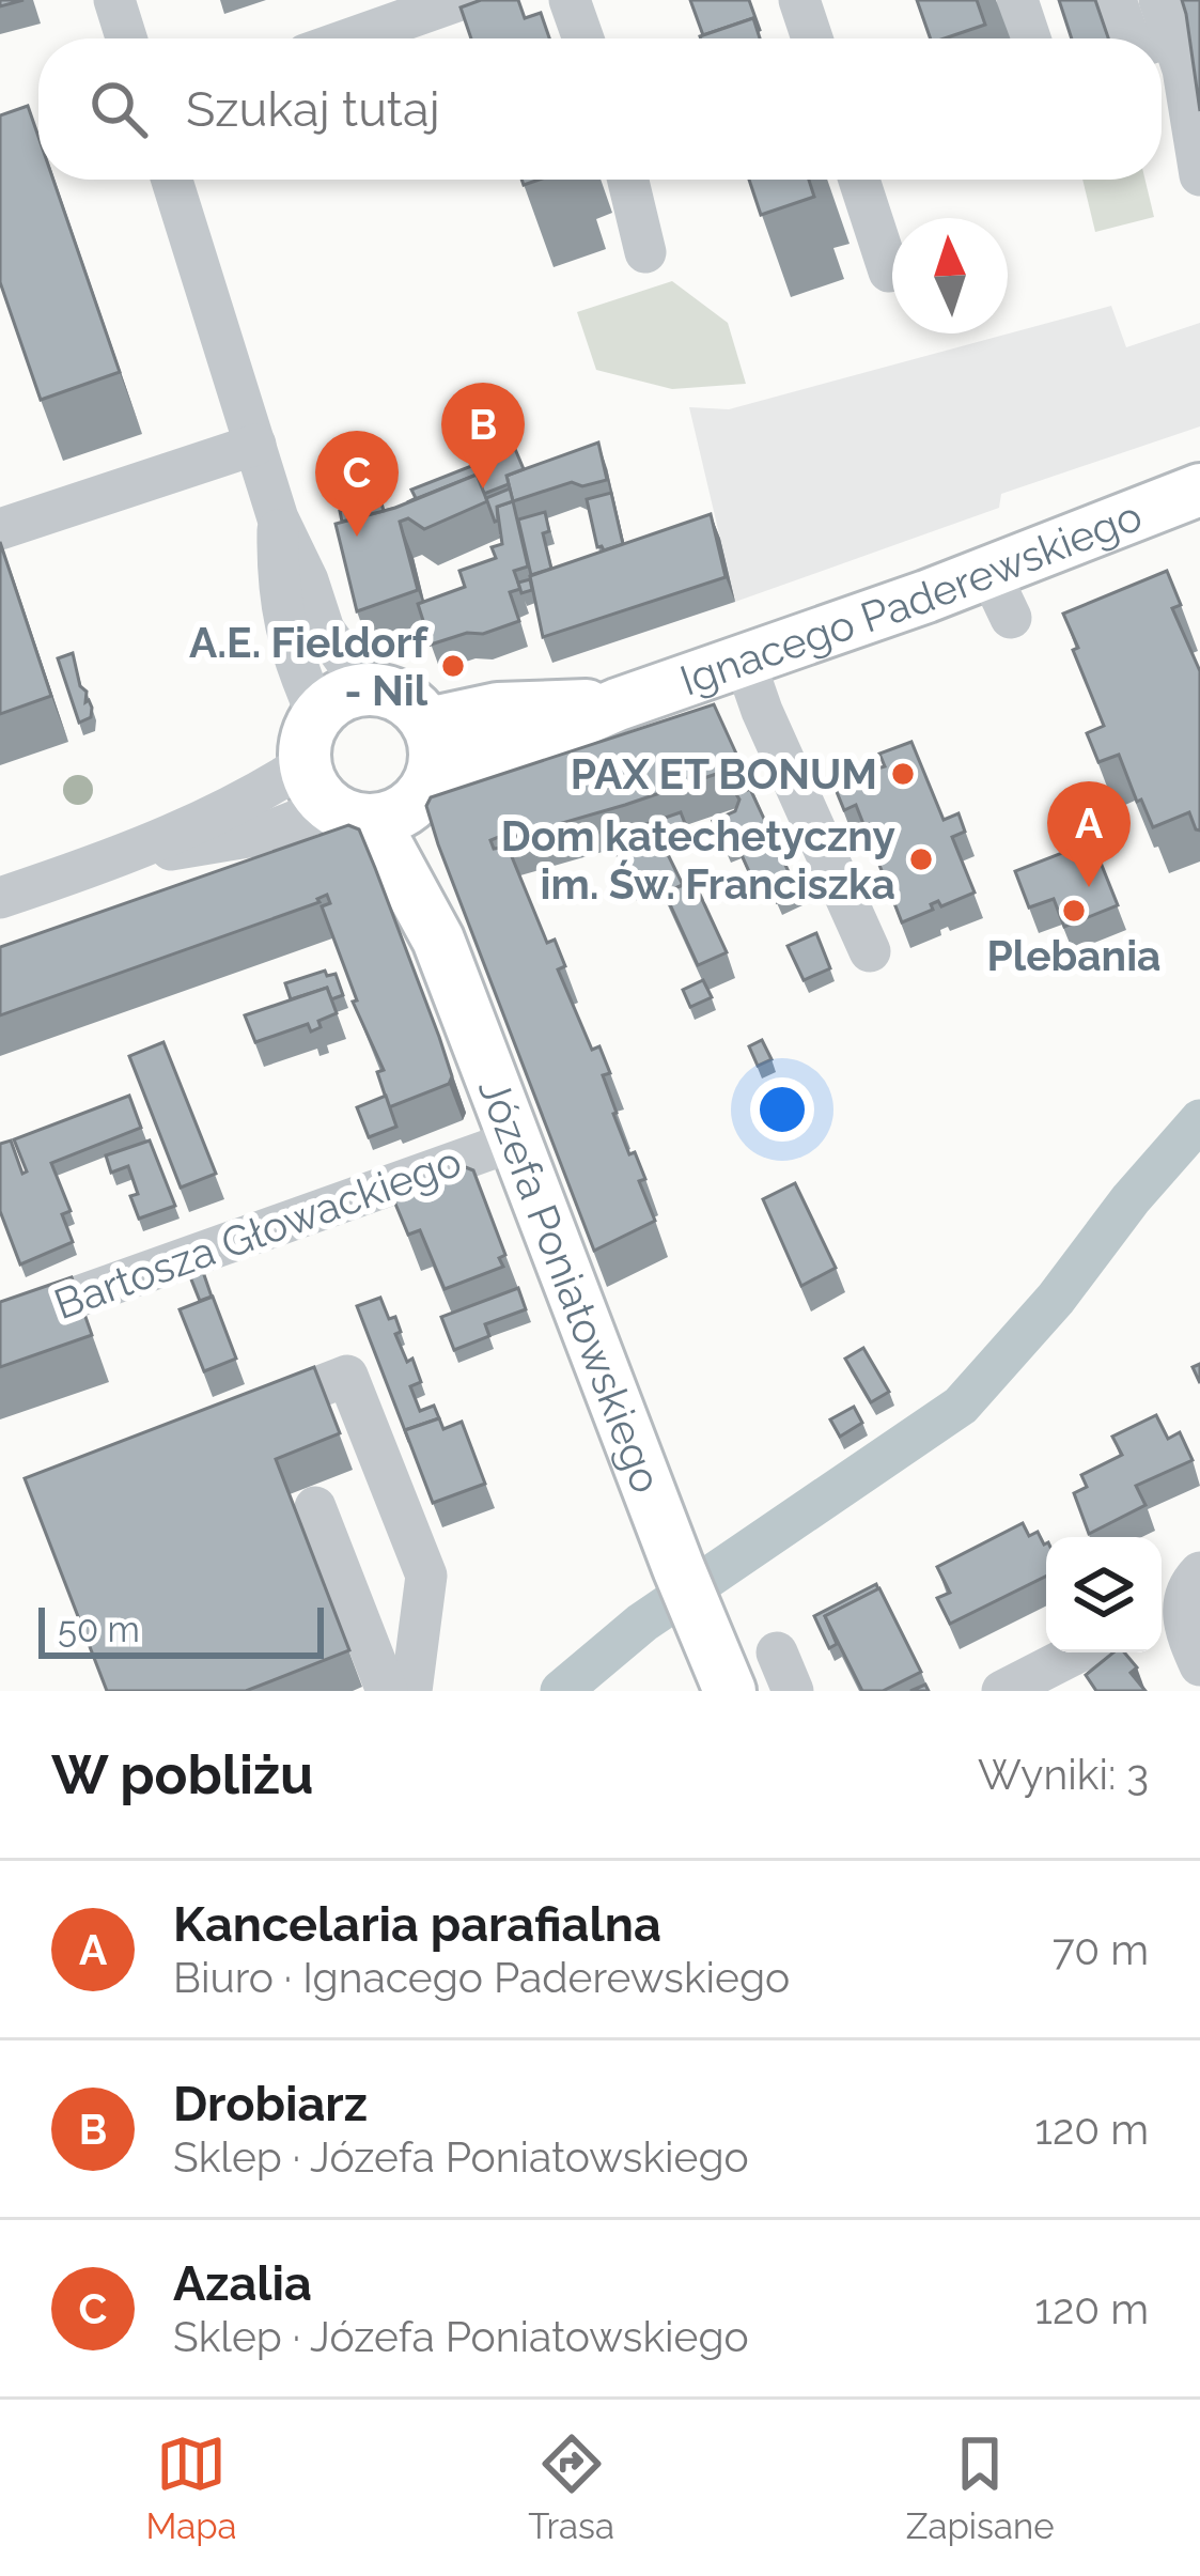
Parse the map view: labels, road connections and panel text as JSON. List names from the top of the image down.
{
  "streets": {
    "main road": ["Ignacego Paderewskiego", "Józefa Poniatowskiego"],
    "street": ["Bartosza Głowackiego"]
  },
  "crossings": [
    ["Ignacego Paderewskiego", "Józefa Poniatowskiego"],
    ["Bartosza Głowackiego", "Józefa Poniatowskiego"]
  ],
  "places": [
    "A.E. Fieldorf - Nil",
    "PAX ET BONUM",
    "Dom katechetyczny im. Św. Franciszka",
    "Plebania"
  ],
  "scale_bar": "50 m",
  "north": "top",
  "page": {
    "search": "Szukaj tutaj",
    "pins": ["B", "C", "A"],
    "scale": "50 m",
    "heading": ["W pobliżu", "Wyniki: 3"],
    "list": [
      {
        "mark": "A",
        "name": "Kancelaria parafialna",
        "note": "Biuro · Ignacego Paderewskiego",
        "value": "70 m"
      },
      {
        "mark": "B",
        "name": "Drobiarz",
        "note": "Sklep · Józefa Poniatowskiego",
        "value": "120 m"
      },
      {
        "mark": "C",
        "name": "Azalia",
        "note": "Sklep · Józefa Poniatowskiego",
        "value": "120 m"
      }
    ],
    "nav": ["Mapa", "Trasa", "Zapisane"]
  }
}
